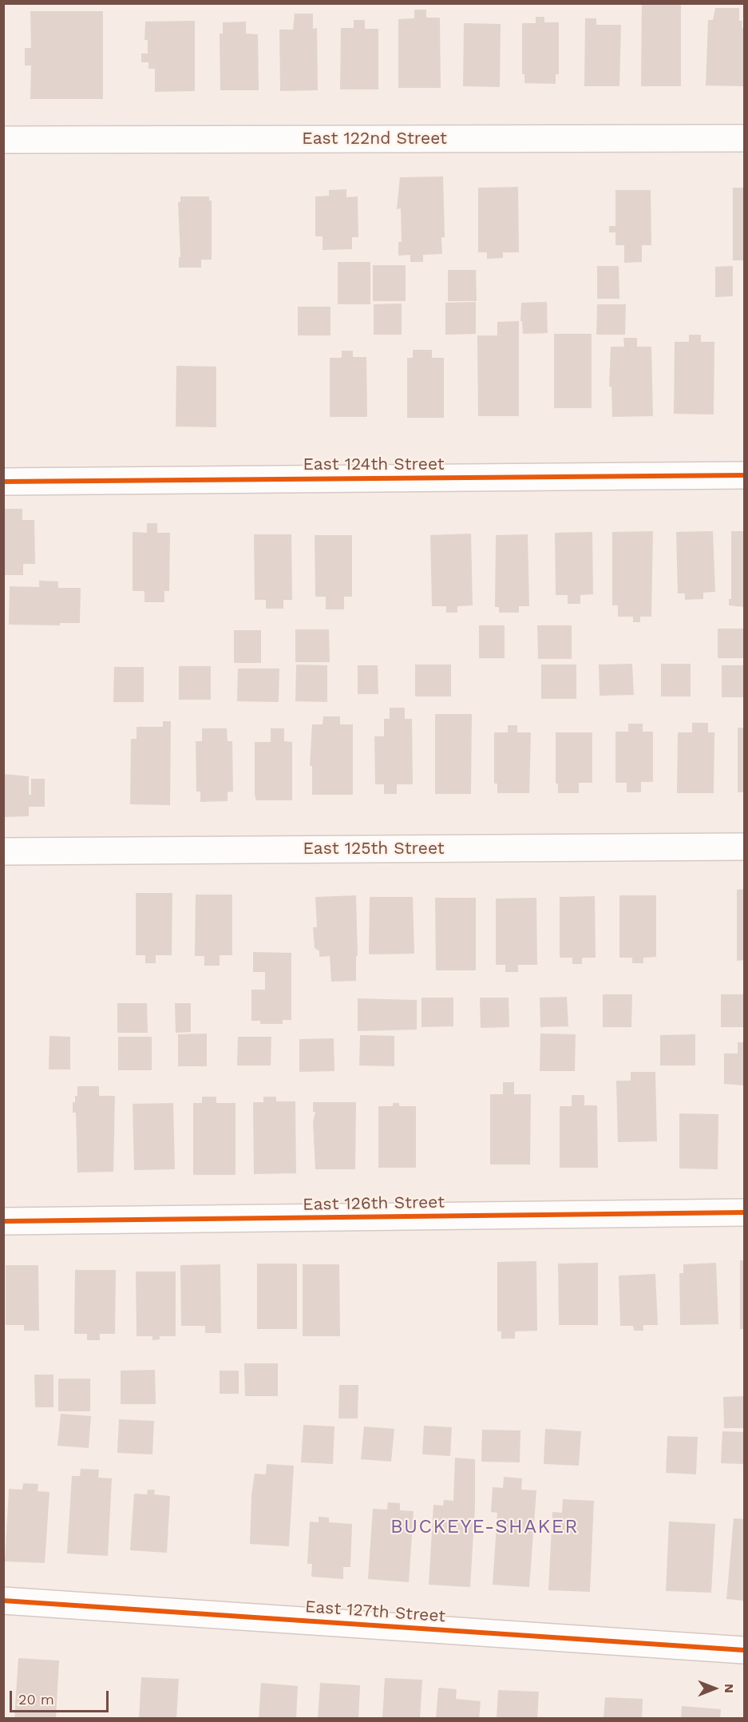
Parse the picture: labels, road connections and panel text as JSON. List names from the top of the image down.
{
  "streets": {
    "street": [
      "East 122nd Street",
      "East 124th Street",
      "East 125th Street",
      "East 126th Street",
      "East 127th Street"
    ]
  },
  "districts": ["BUCKEYE-SHAKER"],
  "scale_bar": "20 m",
  "north": "right"
}
